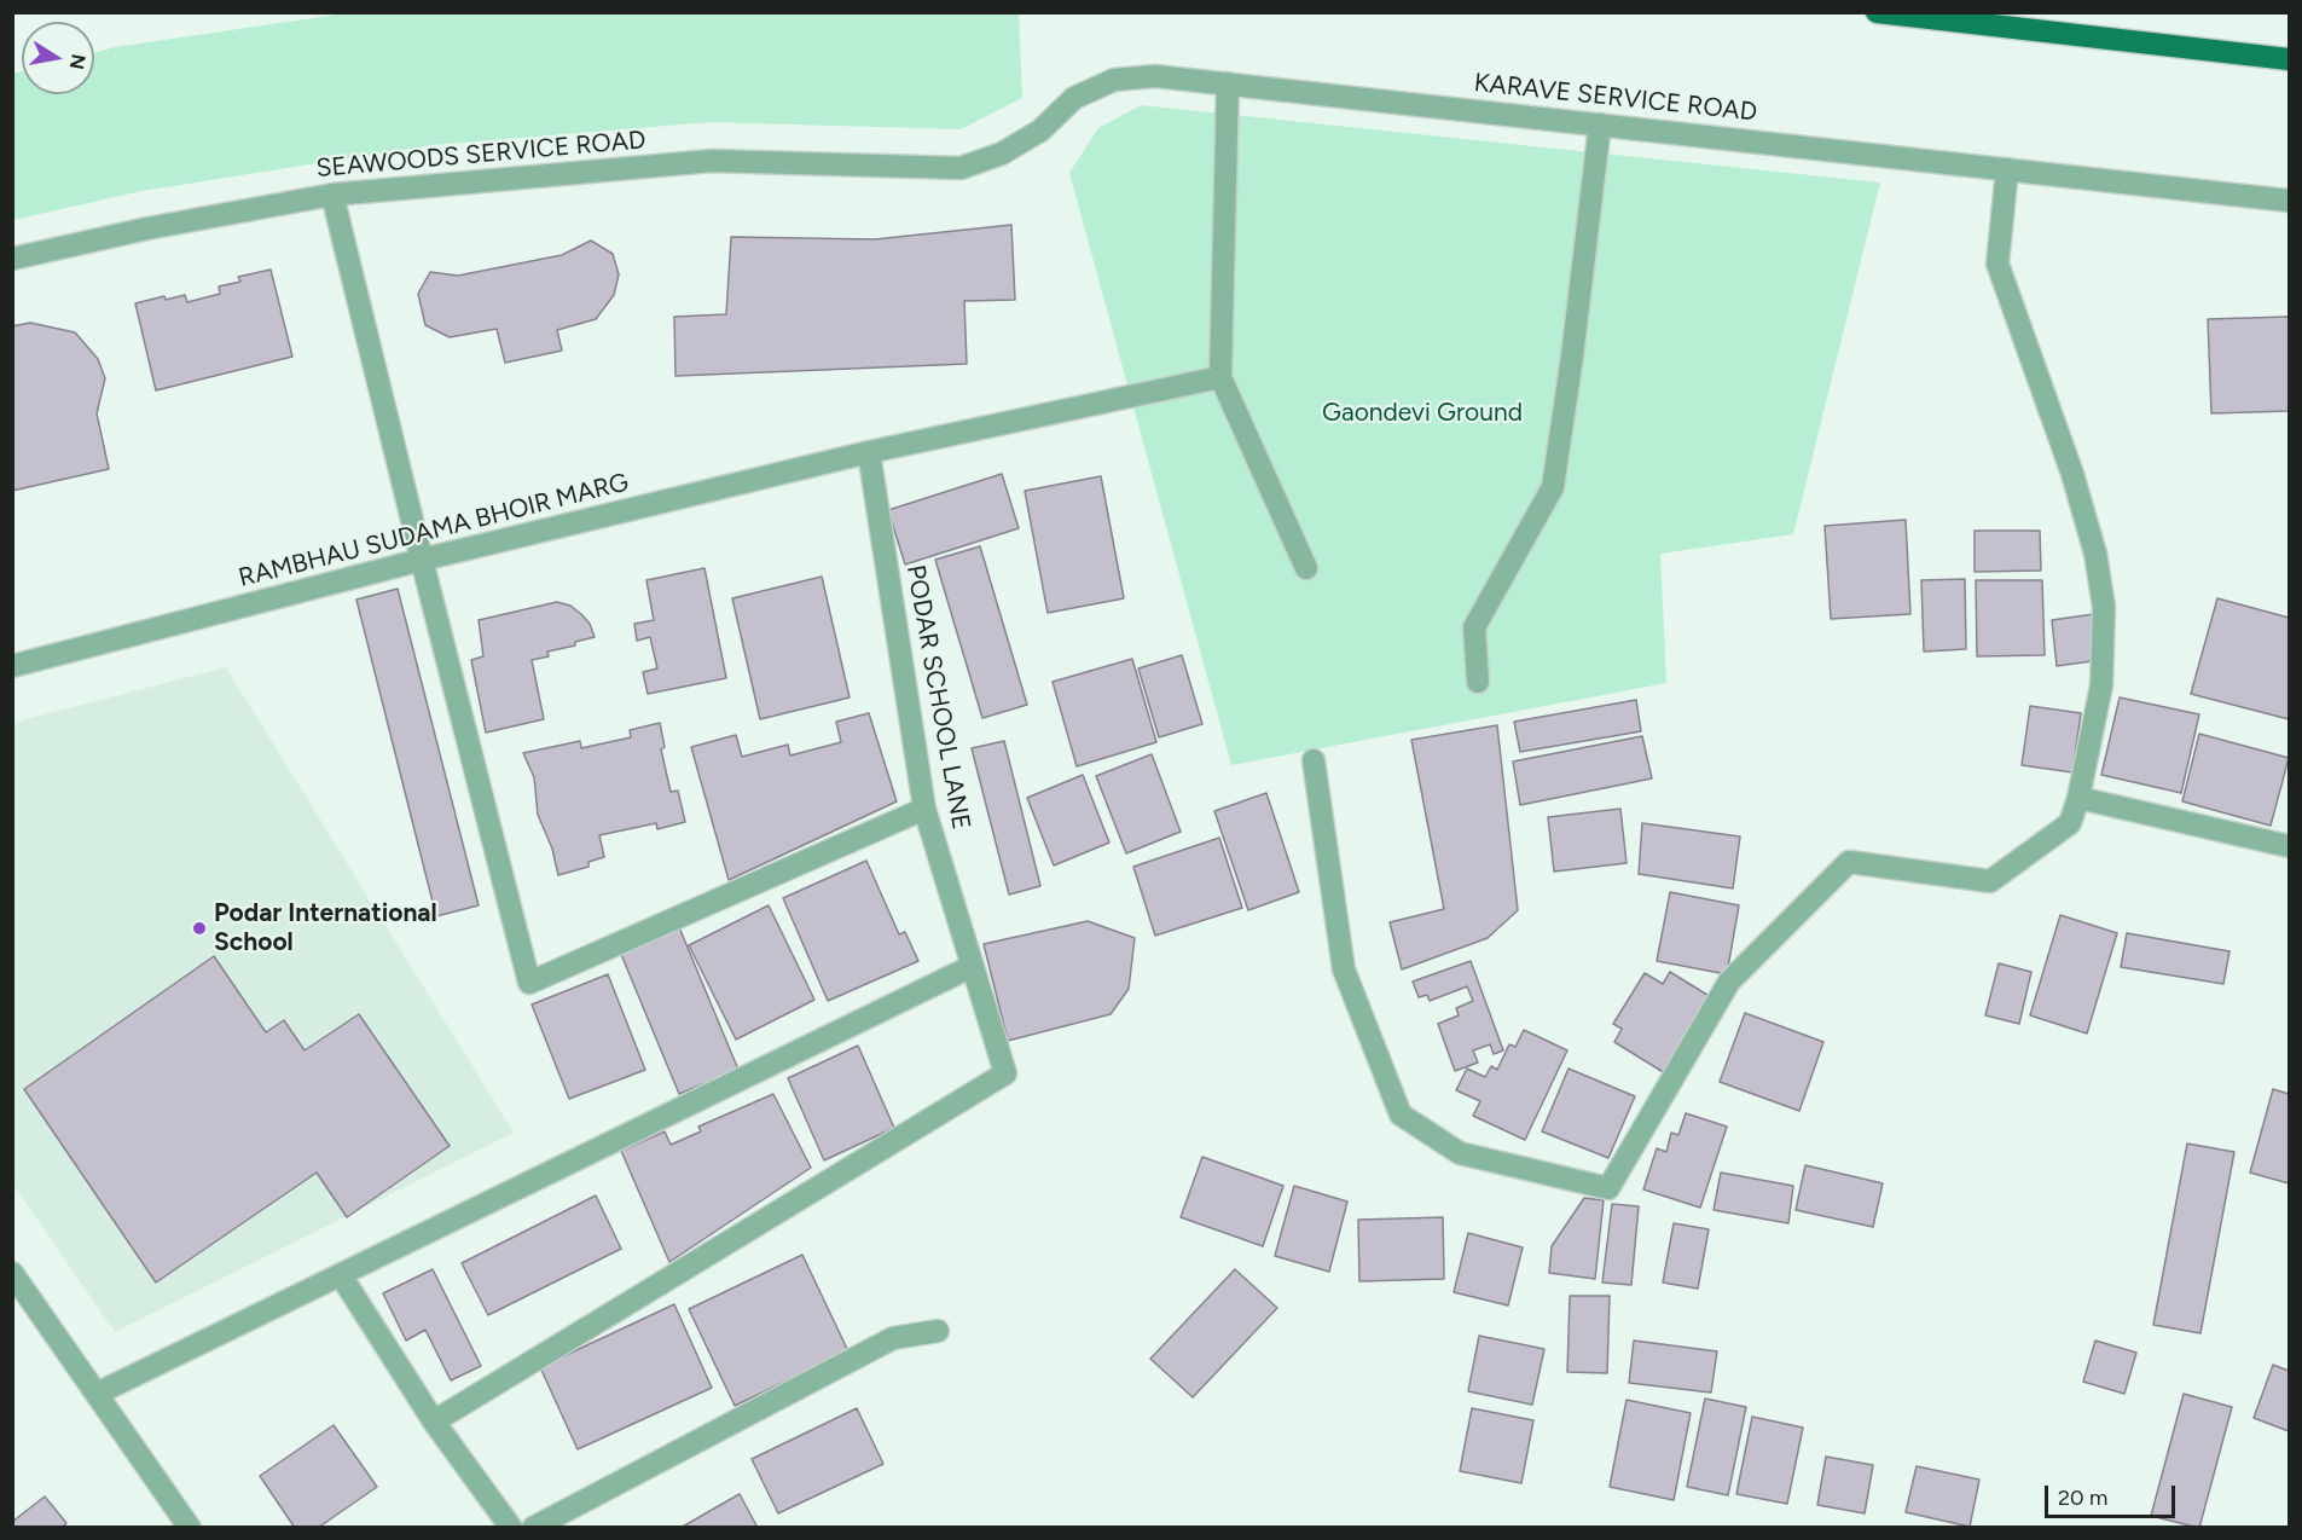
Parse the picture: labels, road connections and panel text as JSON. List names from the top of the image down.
{
  "streets": {
    "street": [
      "KARAVE SERVICE ROAD",
      "SEAWOODS SERVICE ROAD",
      "RAMBHAU SUDAMA BHOIR MARG",
      "PODAR SCHOOL LANE"
    ]
  },
  "crossings": [
    ["KARAVE SERVICE ROAD", "SEAWOODS SERVICE ROAD"],
    ["RAMBHAU SUDAMA BHOIR MARG", "PODAR SCHOOL LANE"]
  ],
  "parks": ["Gaondevi Ground"],
  "places": ["Podar International School"],
  "scale_bar": "20 m",
  "north": "right"
}
